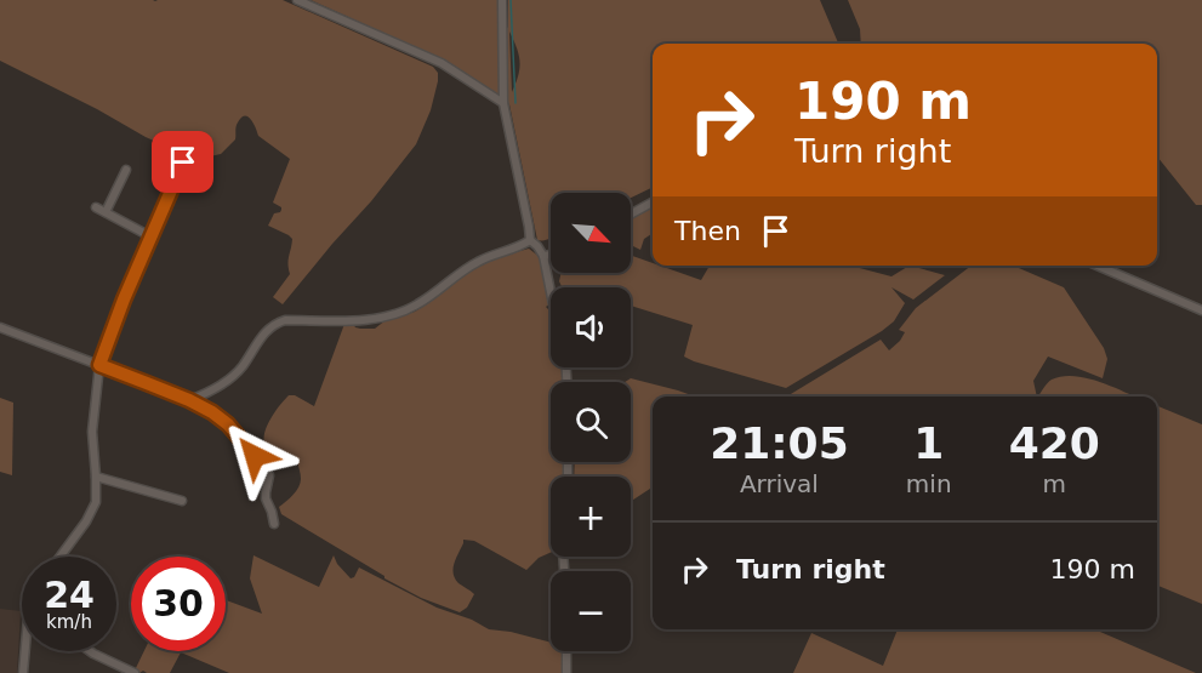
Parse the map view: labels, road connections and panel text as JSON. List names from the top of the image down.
{
  "north": "bottom right",
  "page": {
    "turn": ["190 m", "Turn right"],
    "map_buttons": ["+", "−"],
    "then": "Then",
    "eta": [
      "21:05",
      "Arrival",
      "1",
      "min",
      "420",
      "m"
    ],
    "list": [
      {
        "name": "Turn right",
        "value": "190 m"
      }
    ],
    "speed": "24 km/h",
    "limit": "30"
  }
}
